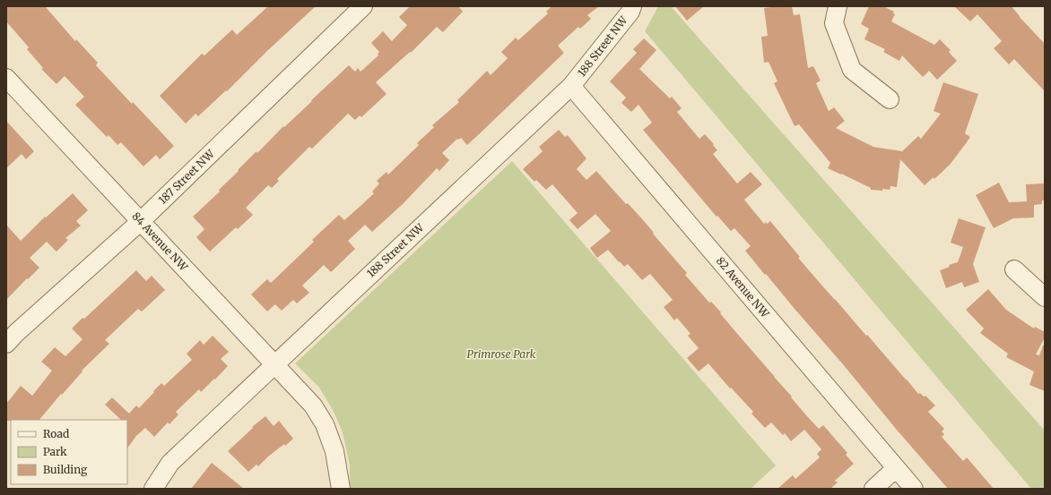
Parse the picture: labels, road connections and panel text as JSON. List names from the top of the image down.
{
  "streets": {
    "street": [
      "188 Street NW",
      "187 Street NW",
      "84 Avenue NW",
      "82 Avenue NW"
    ]
  },
  "crossings": [
    ["188 Street NW", "84 Avenue NW"],
    ["188 Street NW", "82 Avenue NW"],
    ["187 Street NW", "84 Avenue NW"]
  ],
  "parks": ["Primrose Park"],
  "legend": ["Road", "Park", "Building"]
}
